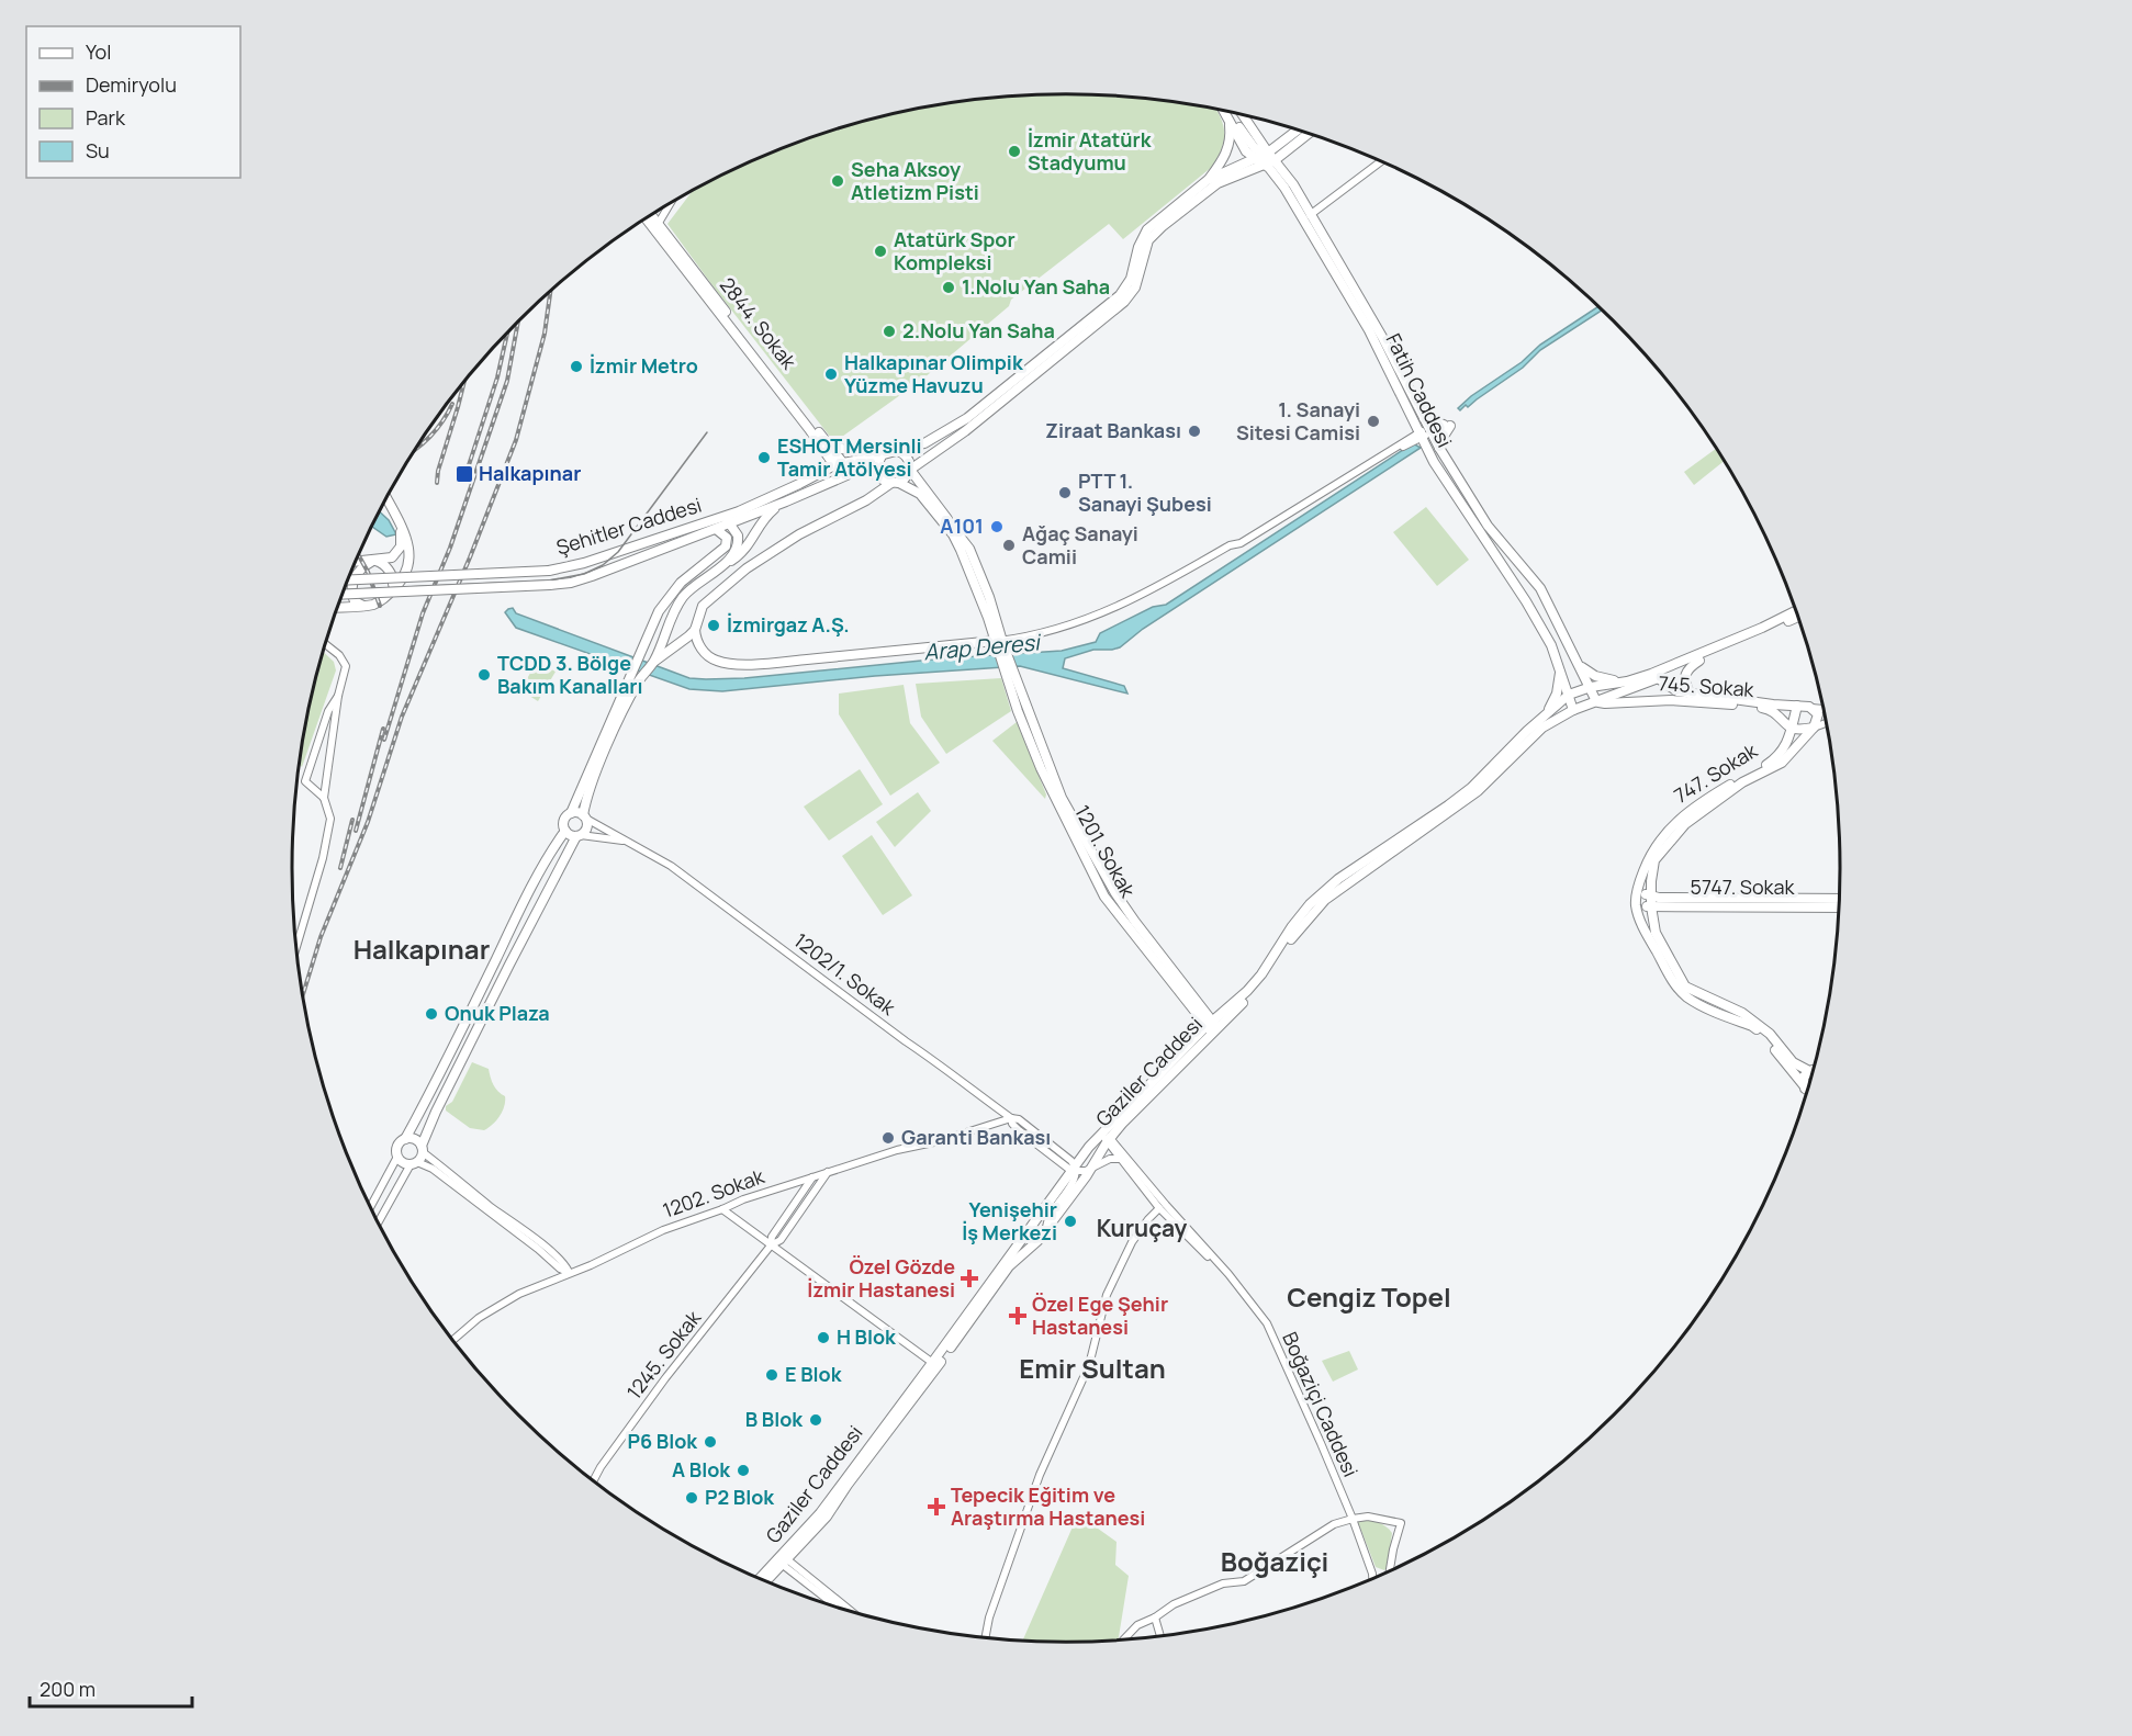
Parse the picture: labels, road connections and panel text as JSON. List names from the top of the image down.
{
  "streets": {
    "main road": [
      "2844. Sokak",
      "Fatih Caddesi",
      "Şehitler Caddesi",
      "745. Sokak",
      "747. Sokak",
      "1201. Sokak",
      "5747. Sokak",
      "Gaziler Caddesi"
    ],
    "street": [
      "1202/1. Sokak",
      "1202. Sokak",
      "1245. Sokak",
      "Boğaziçi Caddesi"
    ]
  },
  "crossings": [
    ["2844. Sokak", "Şehitler Caddesi"],
    ["Fatih Caddesi", "Şehitler Caddesi"],
    ["Fatih Caddesi", "Gaziler Caddesi"],
    ["745. Sokak", "747. Sokak"],
    ["745. Sokak", "Gaziler Caddesi"],
    ["747. Sokak", "5747. Sokak"],
    ["1201. Sokak", "Gaziler Caddesi"],
    ["1202/1. Sokak", "Gaziler Caddesi"],
    ["1202/1. Sokak", "1202. Sokak"],
    ["Gaziler Caddesi", "Boğaziçi Caddesi"]
  ],
  "districts": [
    "Halkapınar",
    "Kuruçay",
    "Cengiz Topel",
    "Emir Sultan",
    "Boğaziçi"
  ],
  "water": ["Arap Deresi"],
  "places": {
    "other": [
      "İzmir Atatürk Stadyumu",
      "Seha Aksoy Atletizm Pisti",
      "Atatürk Spor Kompleksi",
      "1.Nolu Yan Saha",
      "2.Nolu Yan Saha",
      "İzmir Metro",
      "Halkapınar Olimpik Yüzme Havuzu",
      "1. Sanayi Sitesi Camisi",
      "Ziraat Bankası",
      "ESHOT Mersinli Tamir Atölyesi",
      "PTT 1. Sanayi Şubesi",
      "A101",
      "Ağaç Sanayi Camii",
      "İzmirgaz A.Ş.",
      "TCDD 3. Bölge Bakım Kanalları",
      "Onuk Plaza",
      "Garanti Bankası",
      "Yenişehir İş Merkezi",
      "H Blok",
      "E Blok",
      "B Blok",
      "P6 Blok",
      "A Blok",
      "P2 Blok"
    ],
    "transit": ["Halkapınar"],
    "health": ["Özel Gözde İzmir Hastanesi", "Özel Ege Şehir Hastanesi", "Tepecik Eğitim ve Araştırma Hastanesi"]
  },
  "legend": [
    "Yol",
    "Demiryolu",
    "Park",
    "Su"
  ],
  "scale_bar": "200 m"
}
